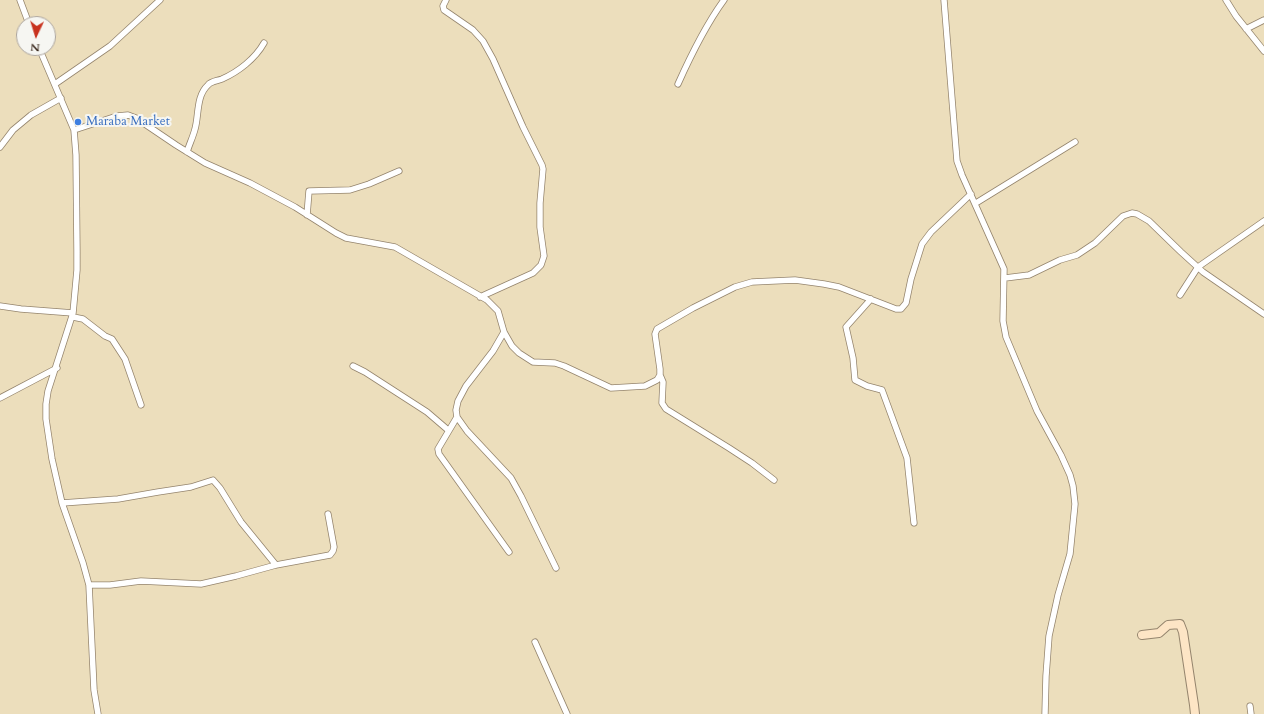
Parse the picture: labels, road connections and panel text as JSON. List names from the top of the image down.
{
  "places": ["Maraba Market"],
  "north": "bottom"
}
